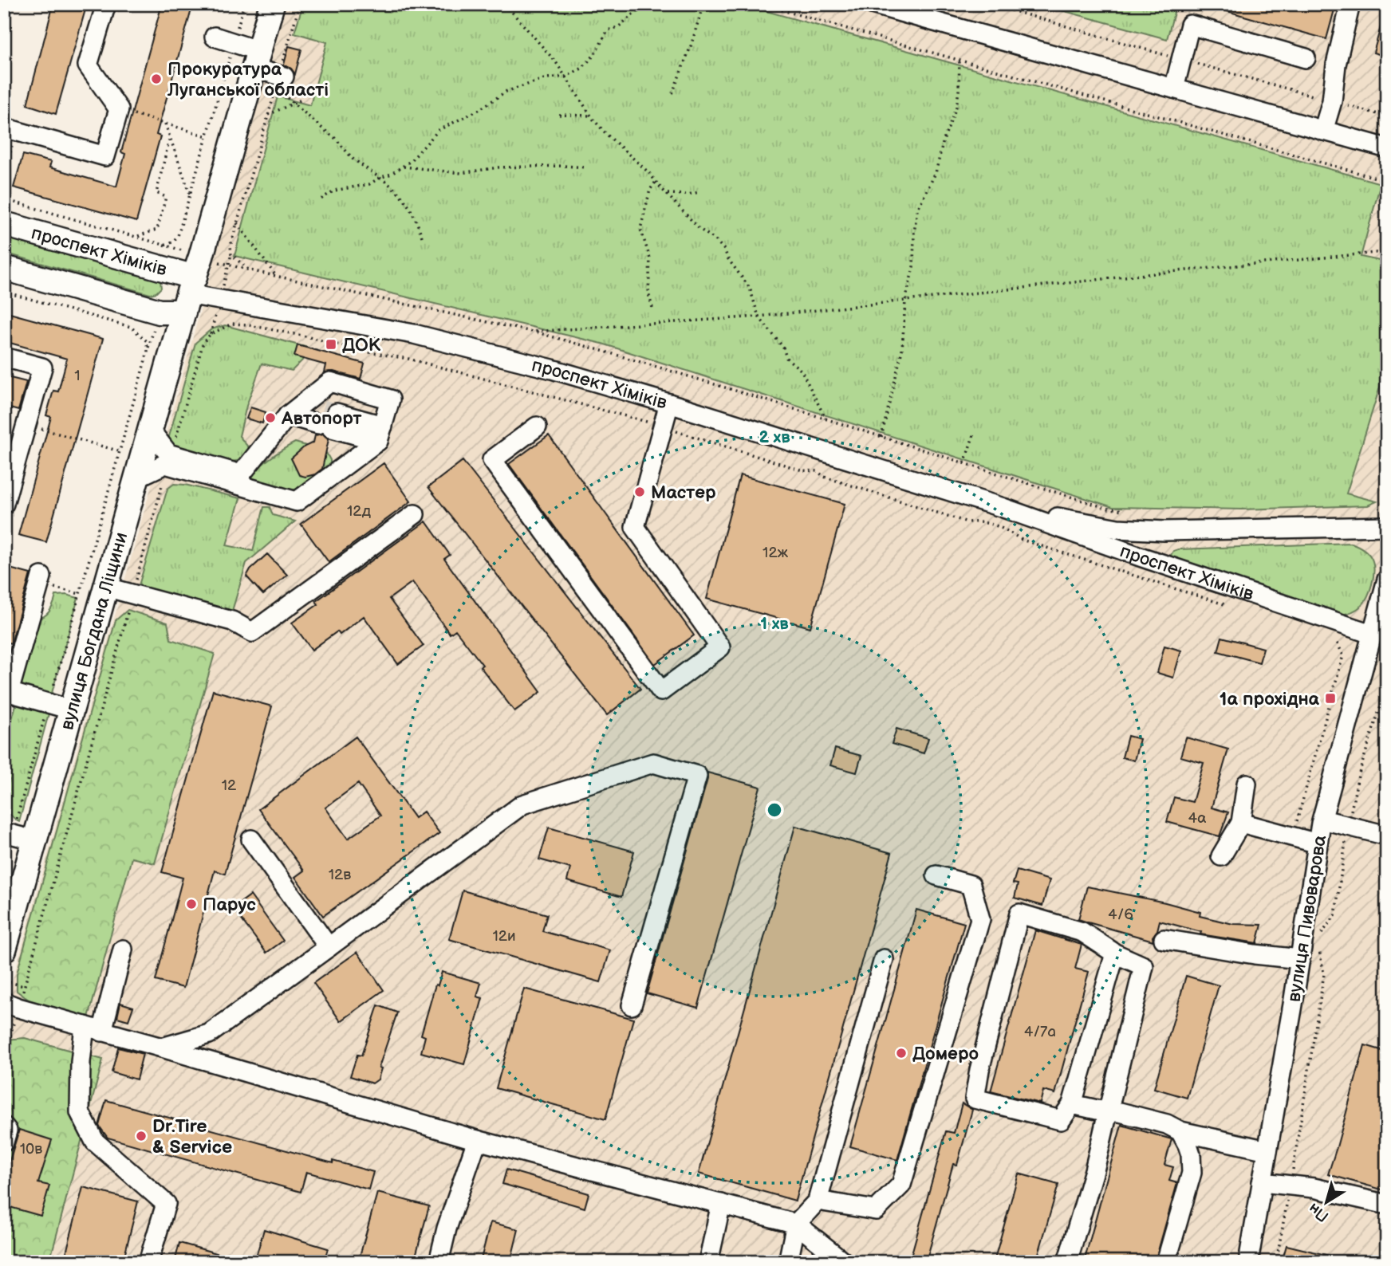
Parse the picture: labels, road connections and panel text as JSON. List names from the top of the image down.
{
  "streets": {
    "main road": ["проспект Хіміків", "вулиця Богдана Ліщини"],
    "street": ["вулиця Пивоварова"]
  },
  "crossings": [
    ["проспект Хіміків", "вулиця Богдана Ліщини"],
    ["проспект Хіміків", "вулиця Пивоварова"]
  ],
  "places": {
    "other": [
      "Прокуратура Луганської області",
      "Автопорт",
      "Мастер",
      "Парус",
      "Домеро",
      "Dr.Tire & Service"
    ],
    "transit": ["ДОК", "1а прохідна"]
  },
  "house_numbers": [
    "1",
    "12д",
    "12ж",
    "12",
    "4а",
    "12в",
    "4/6",
    "12и",
    "4/7a",
    "10в"
  ],
  "north": "bottom left",
  "rings": ["2 хв", "1 хв"]
}
